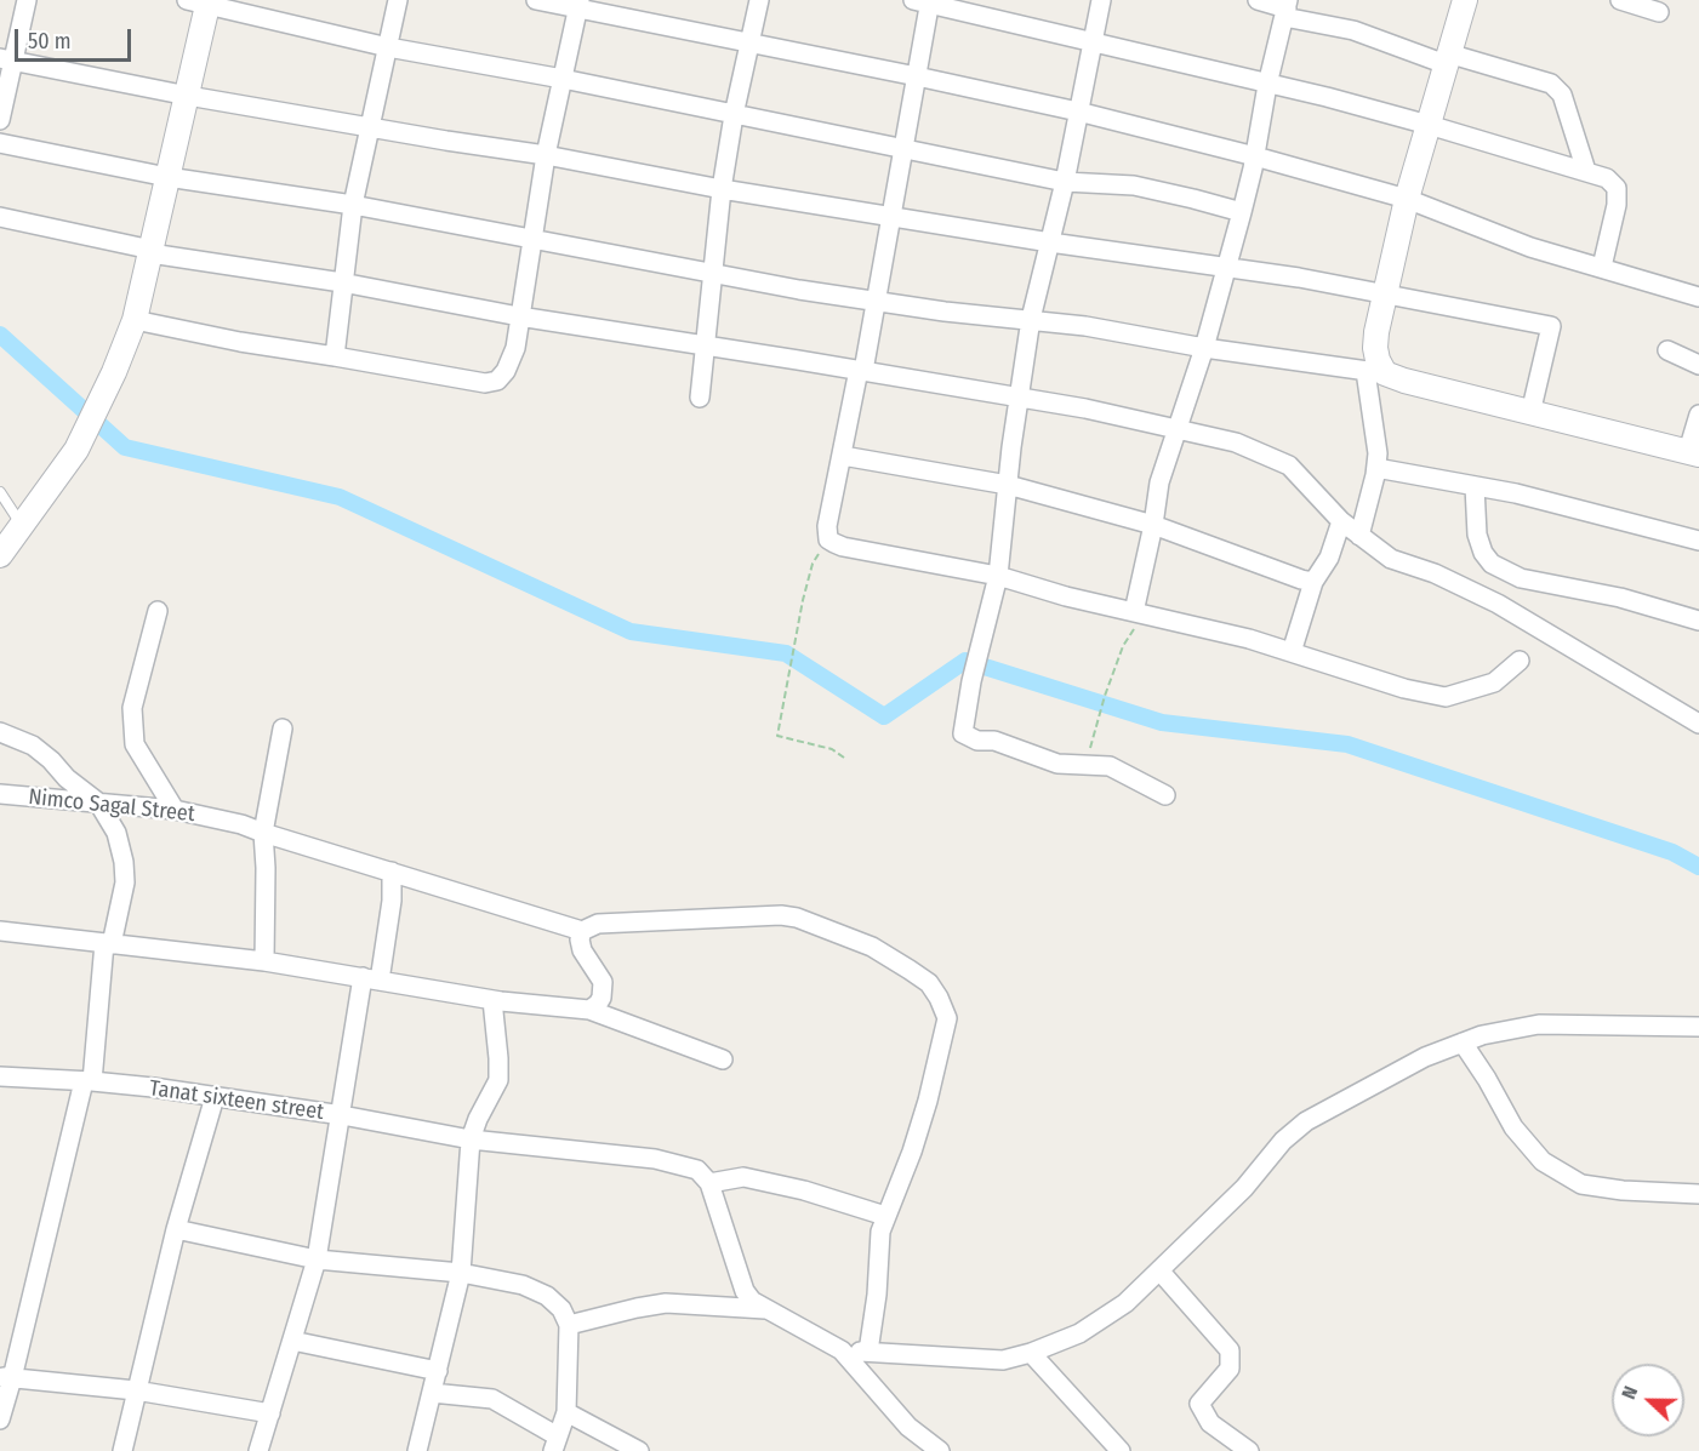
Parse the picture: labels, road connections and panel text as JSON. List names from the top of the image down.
{
  "streets": {
    "street": ["Nimco Sagal Street", "Tanat sixteen street"]
  },
  "scale_bar": "50 m",
  "north": "left"
}
